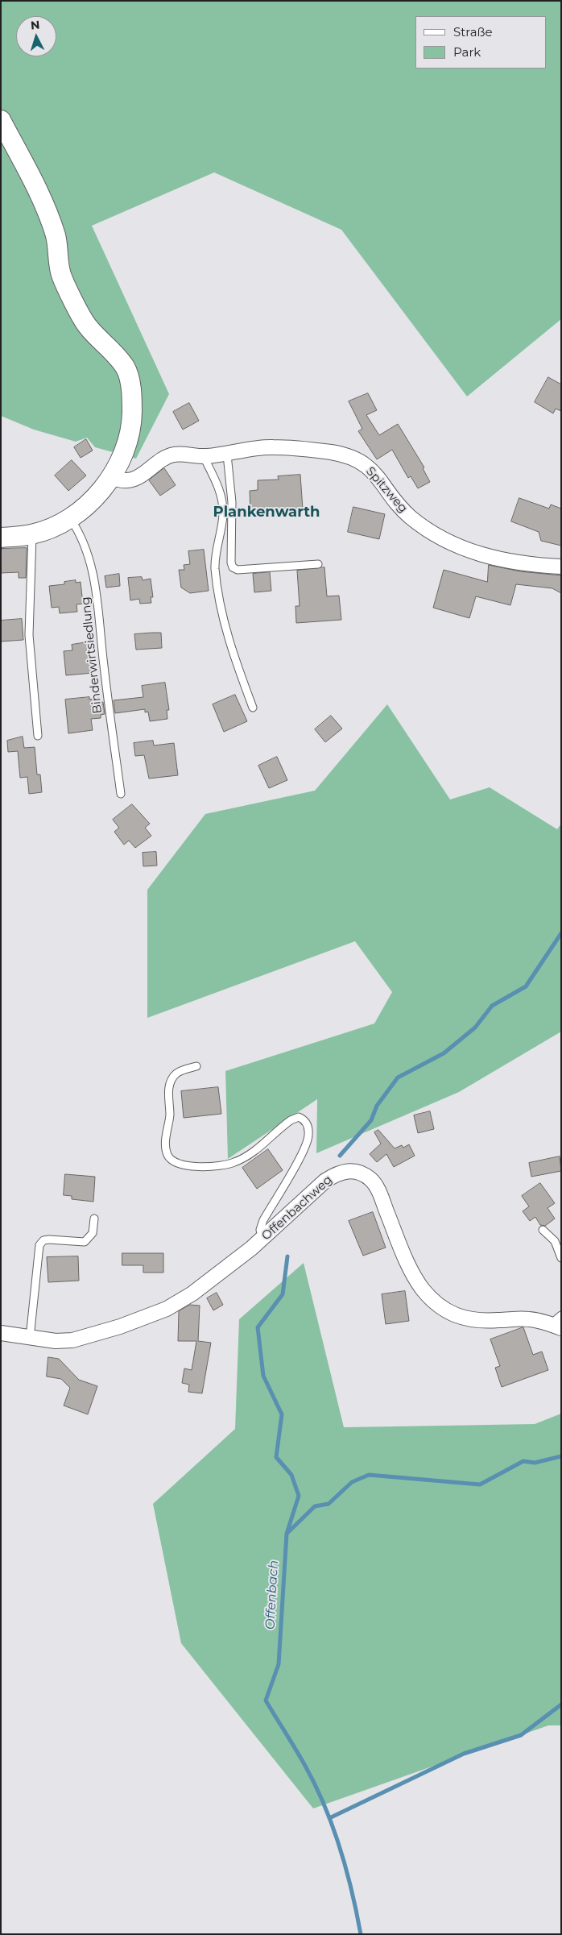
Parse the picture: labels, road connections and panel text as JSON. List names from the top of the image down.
{
  "streets": {
    "street": ["Spitzweg", "Offenbachweg"],
    "lane": ["Binderwirtsiedlung"]
  },
  "districts": ["Plankenwarth"],
  "water": ["Offenbach"],
  "legend": ["Straße", "Park"],
  "north": "top"
}
